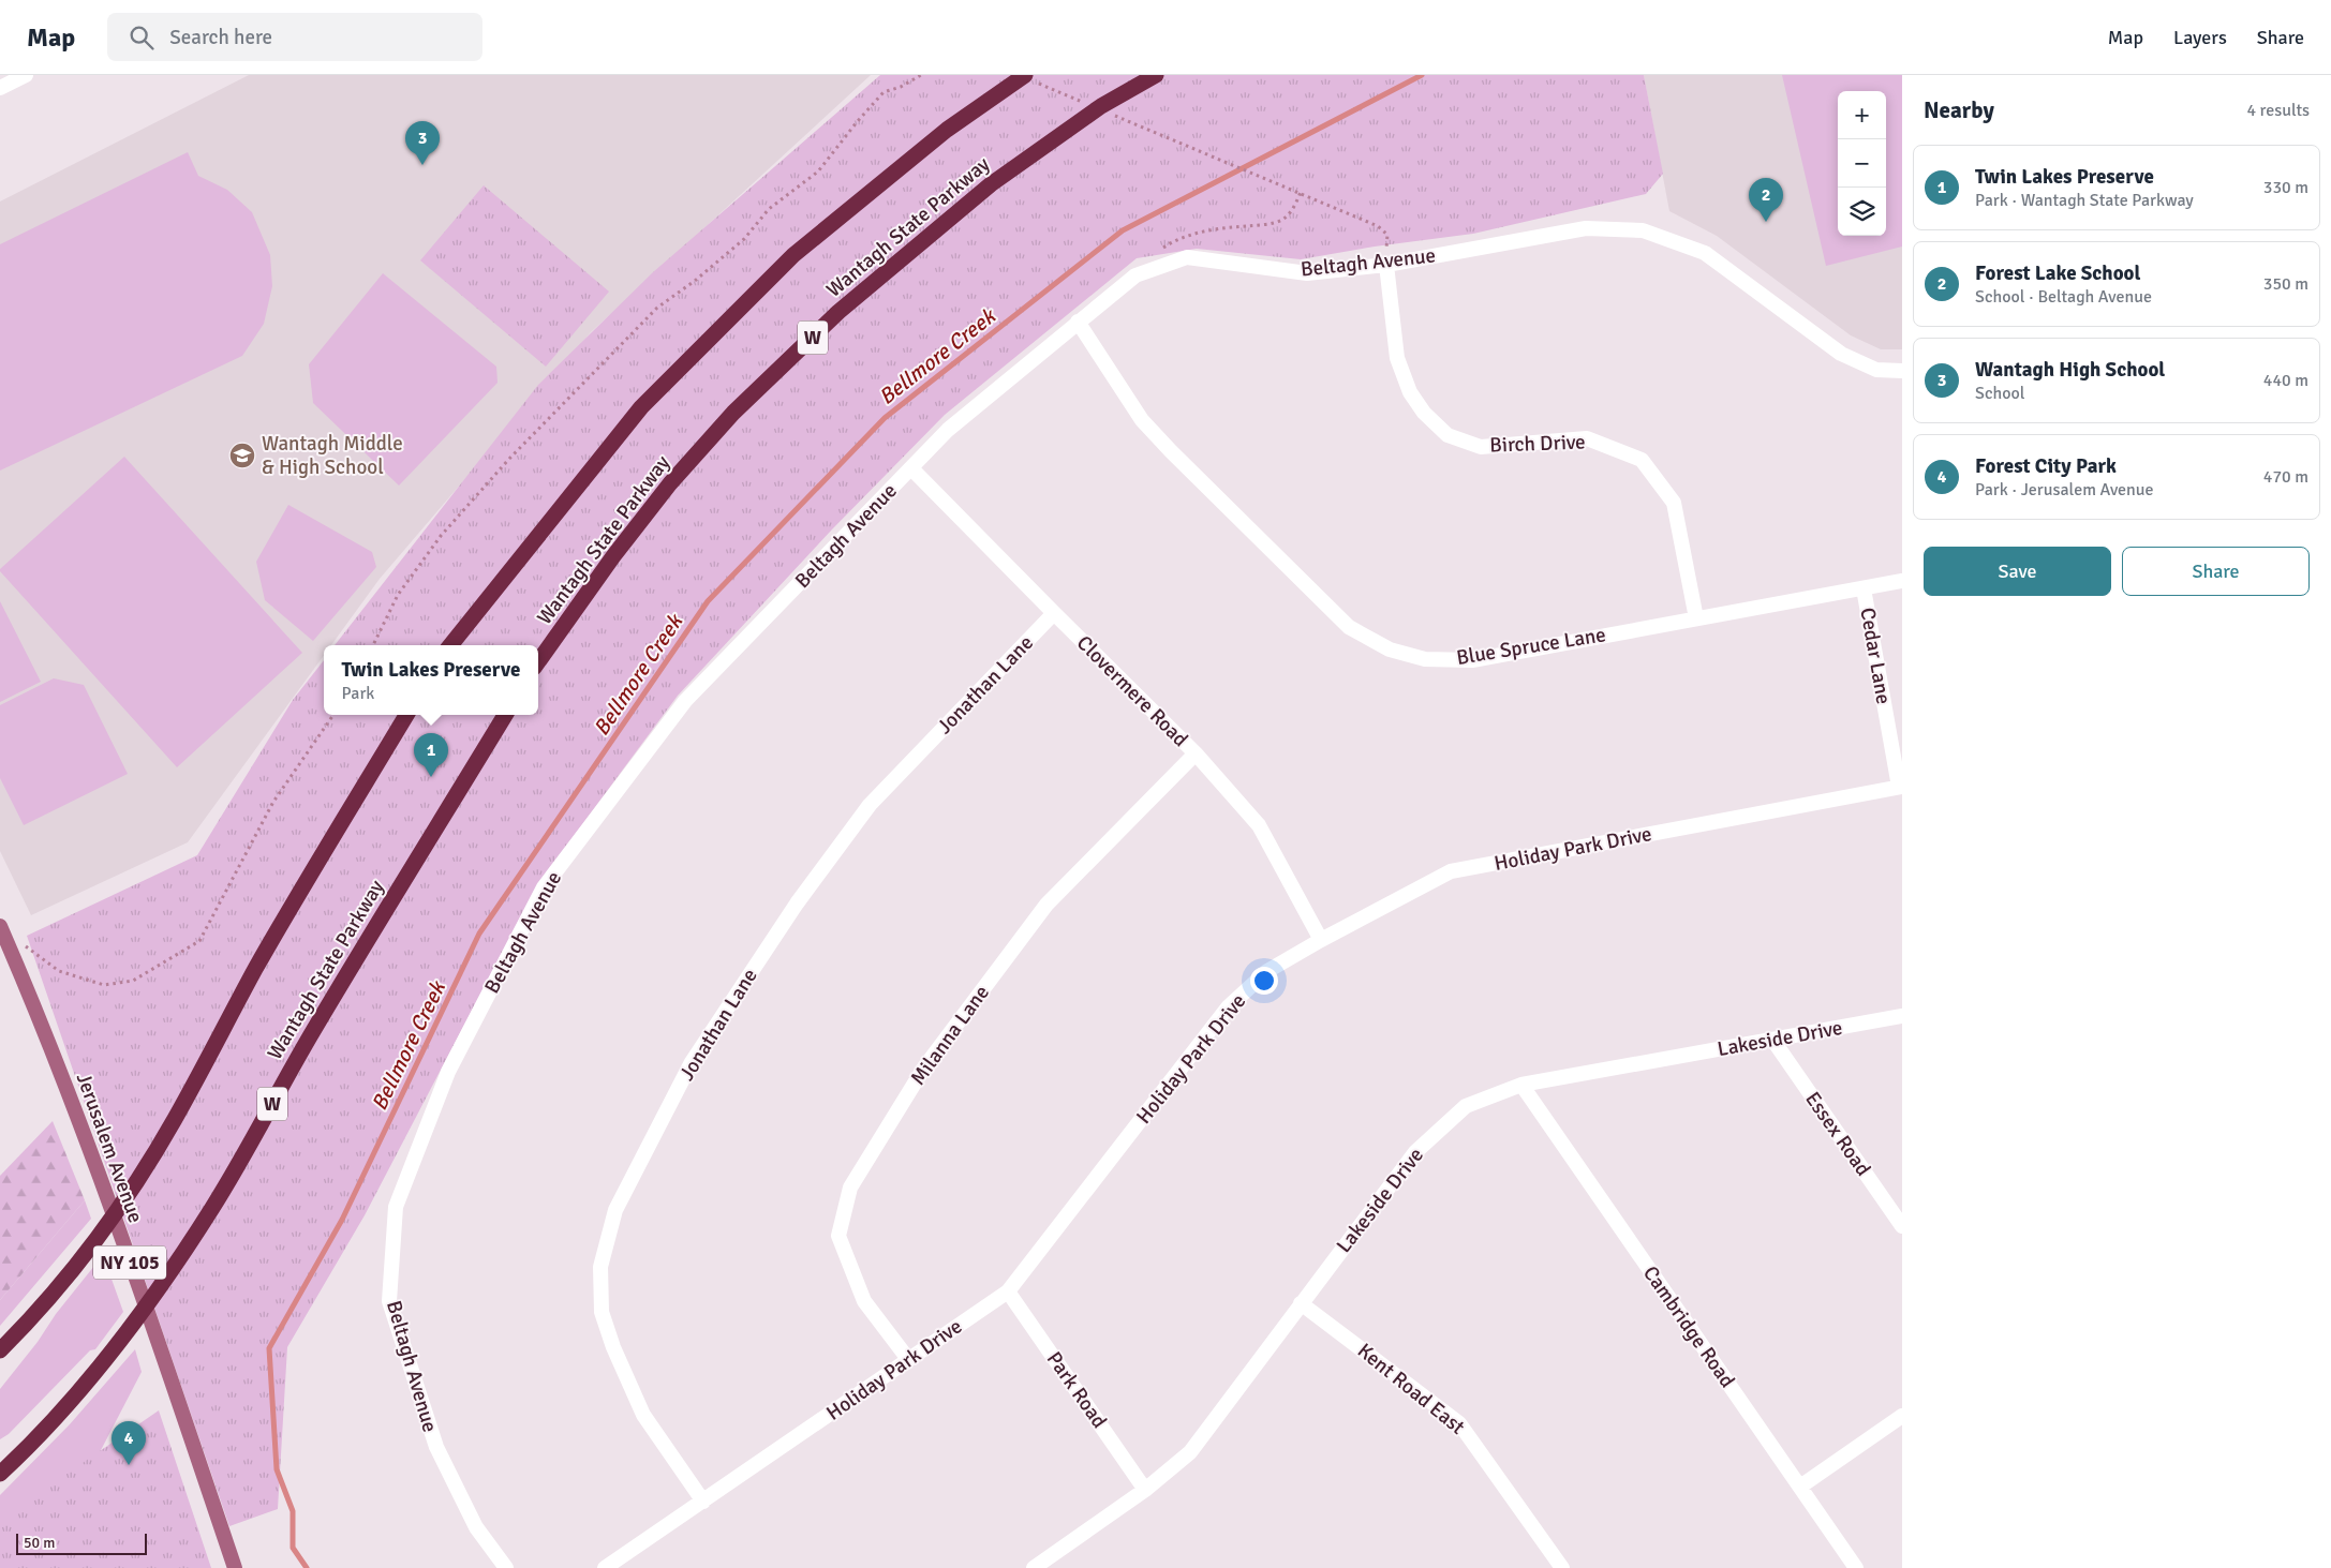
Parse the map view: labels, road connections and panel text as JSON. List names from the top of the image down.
{
  "streets": {
    "highway": ["Wantagh State Parkway", "W"],
    "main road": ["Jerusalem Avenue", "NY 105"],
    "street": [
      "Beltagh Avenue",
      "Birch Drive",
      "Blue Spruce Lane",
      "Cedar Lane",
      "Jonathan Lane",
      "Clovermere Road",
      "Holiday Park Drive",
      "Milanna Lane",
      "Lakeside Drive",
      "Essex Road",
      "Cambridge Road",
      "Kent Road East",
      "Park Road"
    ]
  },
  "crossings": [
    ["Beltagh Avenue", "Birch Drive"],
    ["Beltagh Avenue", "Blue Spruce Lane"],
    ["Beltagh Avenue", "Clovermere Road"],
    ["Birch Drive", "Blue Spruce Lane"],
    ["Blue Spruce Lane", "Cedar Lane"],
    ["Cedar Lane", "Holiday Park Drive"],
    ["Jonathan Lane", "Clovermere Road"],
    ["Jonathan Lane", "Holiday Park Drive"],
    ["Clovermere Road", "Holiday Park Drive"],
    ["Clovermere Road", "Milanna Lane"],
    ["Holiday Park Drive", "Milanna Lane"],
    ["Holiday Park Drive", "Park Road"],
    ["Lakeside Drive", "Essex Road"],
    ["Lakeside Drive", "Cambridge Road"],
    ["Lakeside Drive", "Kent Road East"],
    ["Lakeside Drive", "Park Road"]
  ],
  "water": ["Bellmore Creek"],
  "places": {
    "school or university": ["Wantagh Middle & High School"]
  },
  "scale_bar": "50 m",
  "page": {
    "header": "Map",
    "search": "Search here",
    "nav": ["Map", "Layers", "Share"],
    "heading": ["Nearby", "4 results"],
    "map_buttons": ["+", "−"],
    "pins": [
      "3",
      "2",
      "1",
      "4"
    ],
    "list": [
      {
        "mark": "1",
        "name": "Twin Lakes Preserve",
        "note": "Park · Wantagh State Parkway",
        "value": "330 m"
      },
      {
        "mark": "2",
        "name": "Forest Lake School",
        "note": "School · Beltagh Avenue",
        "value": "350 m"
      },
      {
        "mark": "3",
        "name": "Wantagh High School",
        "note": "School",
        "value": "440 m"
      },
      {
        "mark": "4",
        "name": "Forest City Park",
        "note": "Park · Jerusalem Avenue",
        "value": "470 m"
      }
    ],
    "buttons": ["Save", "Share"],
    "popup": ["Twin Lakes Preserve", "Park"],
    "scale": "50 m"
  }
}
